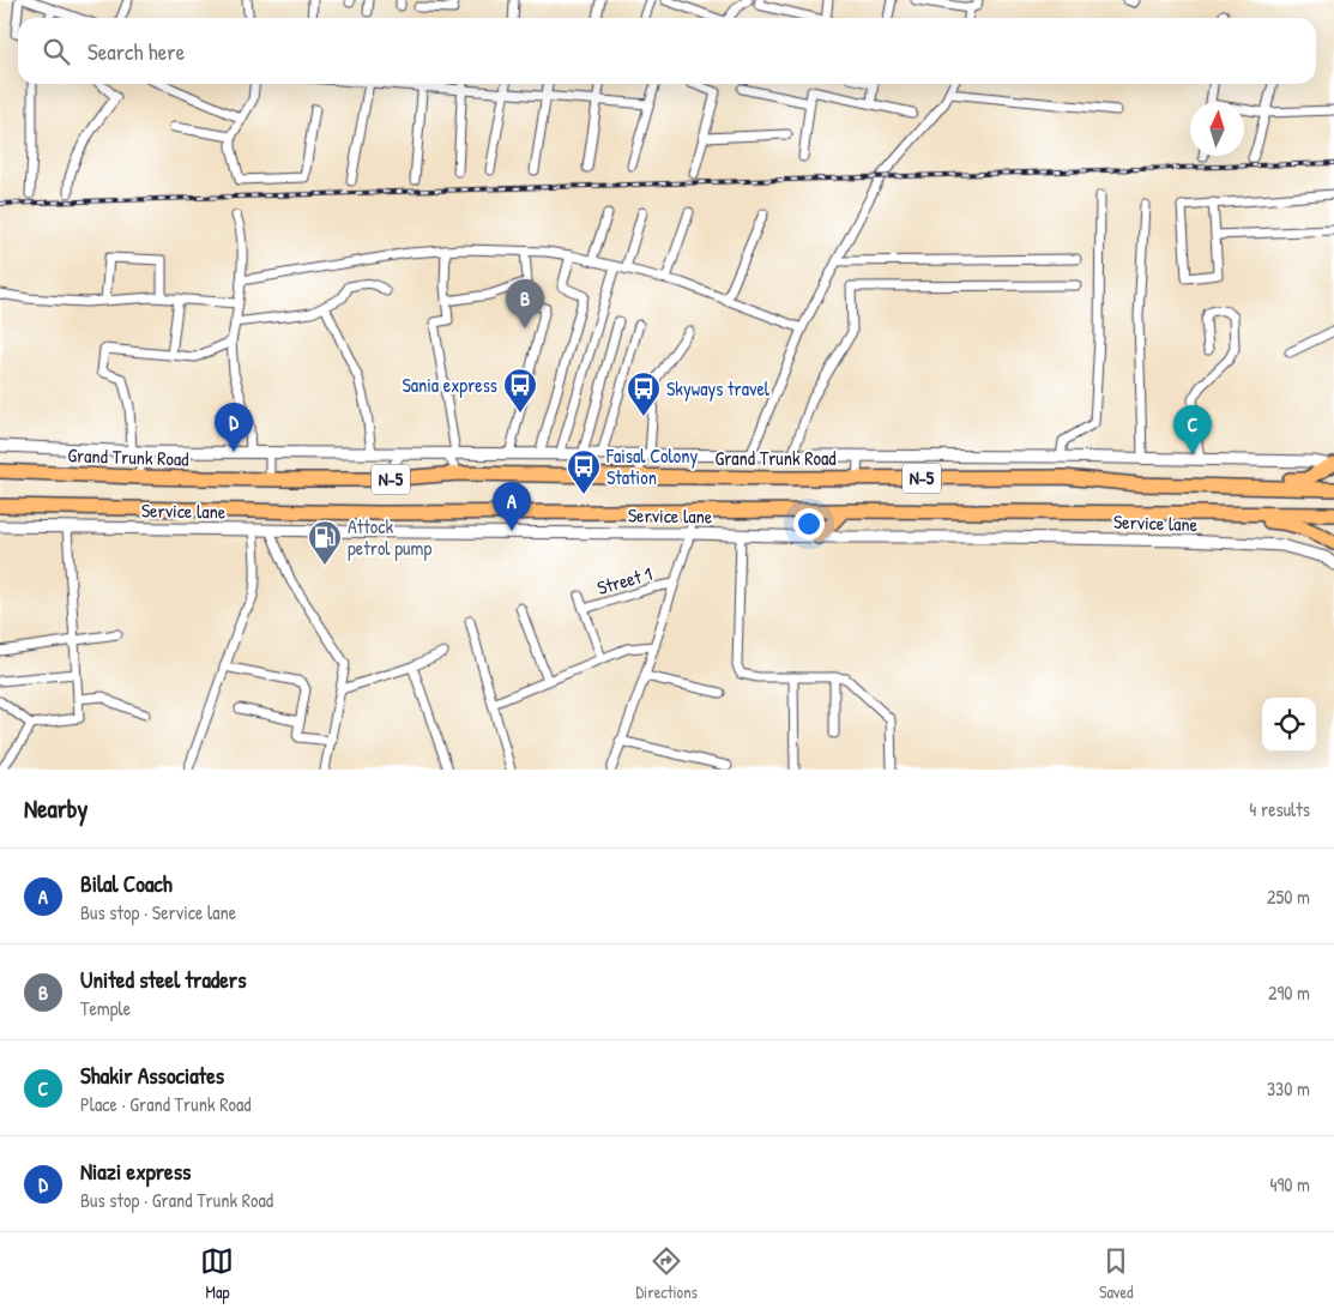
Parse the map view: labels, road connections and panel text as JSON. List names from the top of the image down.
{
  "streets": {
    "highway": ["Grand Trunk Road", "N-5"],
    "street": ["Service lane", "Street 1"]
  },
  "places": {
    "bus stop": ["Sania express", "Skyways travel", "Faisal Colony Station"],
    "fuel station": ["Attock petrol pump"]
  },
  "north": "top",
  "page": {
    "search": "Search here",
    "pins": [
      "B",
      "D",
      "C",
      "A"
    ],
    "heading": ["Nearby", "4 results"],
    "list": [
      {
        "mark": "A",
        "name": "Bilal Coach",
        "note": "Bus stop · Service lane",
        "value": "250 m"
      },
      {
        "mark": "B",
        "name": "United steel traders",
        "note": "Temple",
        "value": "290 m"
      },
      {
        "mark": "C",
        "name": "Shakir Associates",
        "note": "Place · Grand Trunk Road",
        "value": "330 m"
      },
      {
        "mark": "D",
        "name": "Niazi express",
        "note": "Bus stop · Grand Trunk Road",
        "value": "490 m"
      }
    ],
    "nav": ["Map", "Directions", "Saved"]
  }
}
